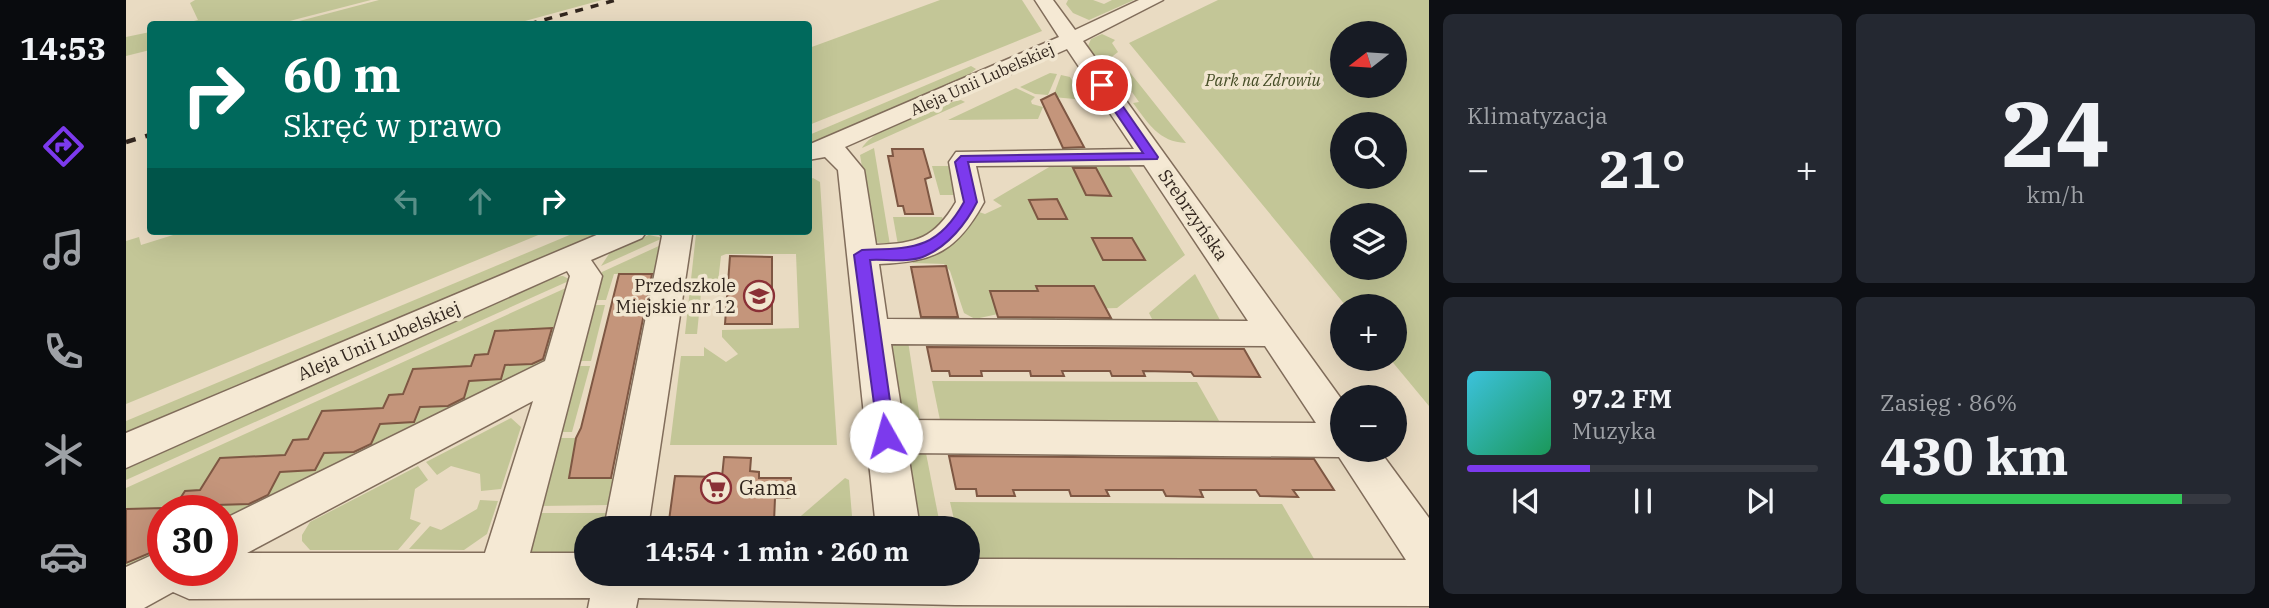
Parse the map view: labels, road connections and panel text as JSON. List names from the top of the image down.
{
  "streets": {
    "street": ["Aleja Unii Lubelskiej", "Srebrzyńska"]
  },
  "crossings": [
    ["Aleja Unii Lubelskiej", "Srebrzyńska"]
  ],
  "parks": ["Park na Zdrowiu"],
  "places": {
    "school or university": ["Przedszkole Miejskie nr 12"],
    "supermarket": ["Gama"]
  },
  "north": "left",
  "page": {
    "tabs": "14:53",
    "tile": [
      "Klimatyzacja",
      ["24", "km/h"],
      ["Zasięg · 86%", "430 km"]
    ],
    "map_buttons": ["+", "−"],
    "turn": ["60 m", "Skręć w prawo"],
    "heat": ["−", "21°", "+"],
    "song": ["97.2 FM", "Muzyka"],
    "limit": "30",
    "trip": "14:54 · 1 min · 260 m"
  }
}
